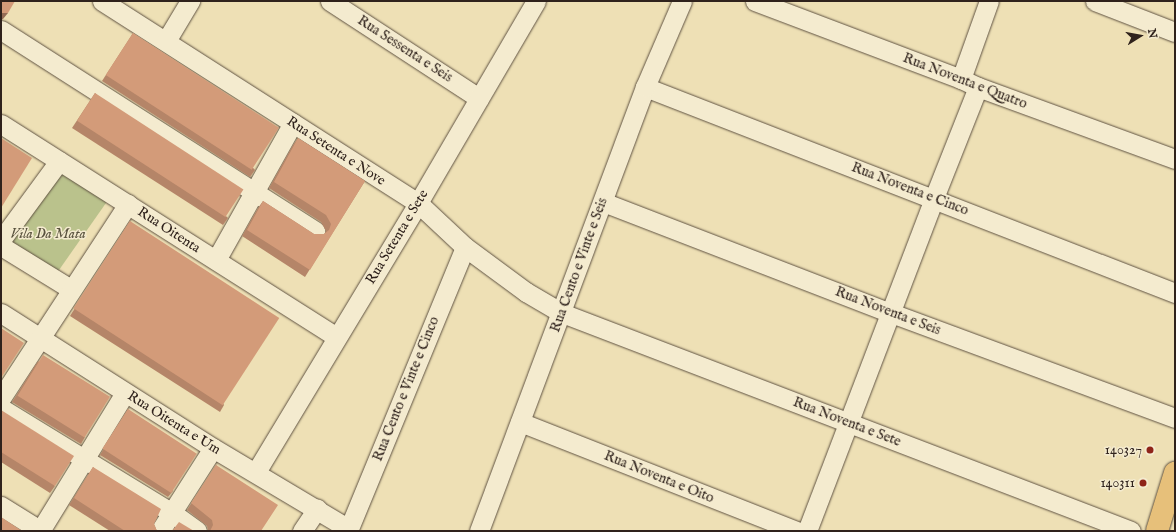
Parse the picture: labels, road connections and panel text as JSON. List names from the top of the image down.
{
  "streets": {
    "street": [
      "Rua Sessenta e Seis",
      "Rua Noventa e Quatro",
      "Rua Setenta e Nove",
      "Rua Noventa e Cinco",
      "Rua Oitenta",
      "Rua Setenta e Sete",
      "Rua Cento e Vinte e Seis",
      "Rua Noventa e Seis",
      "Rua Cento e Vinte e Cinco",
      "Rua Noventa e Sete",
      "Rua Oitenta e Um",
      "Rua Noventa e Oito"
    ]
  },
  "crossings": [
    ["Rua Sessenta e Seis", "Rua Setenta e Sete"],
    ["Rua Setenta e Nove", "Rua Setenta e Sete"],
    ["Rua Setenta e Nove", "Rua Cento e Vinte e Seis"],
    ["Rua Setenta e Nove", "Rua Cento e Vinte e Cinco"],
    ["Rua Setenta e Nove", "Rua Noventa e Sete"],
    ["Rua Noventa e Cinco", "Rua Cento e Vinte e Seis"],
    ["Rua Oitenta", "Rua Setenta e Sete"],
    ["Rua Setenta e Sete", "Rua Oitenta e Um"],
    ["Rua Cento e Vinte e Seis", "Rua Noventa e Seis"],
    ["Rua Cento e Vinte e Seis", "Rua Noventa e Sete"],
    ["Rua Cento e Vinte e Seis", "Rua Noventa e Oito"],
    ["Rua Cento e Vinte e Cinco", "Rua Oitenta e Um"]
  ],
  "parks": ["Vila Da Mata"],
  "places": ["140327", "140311"],
  "north": "right"
}
